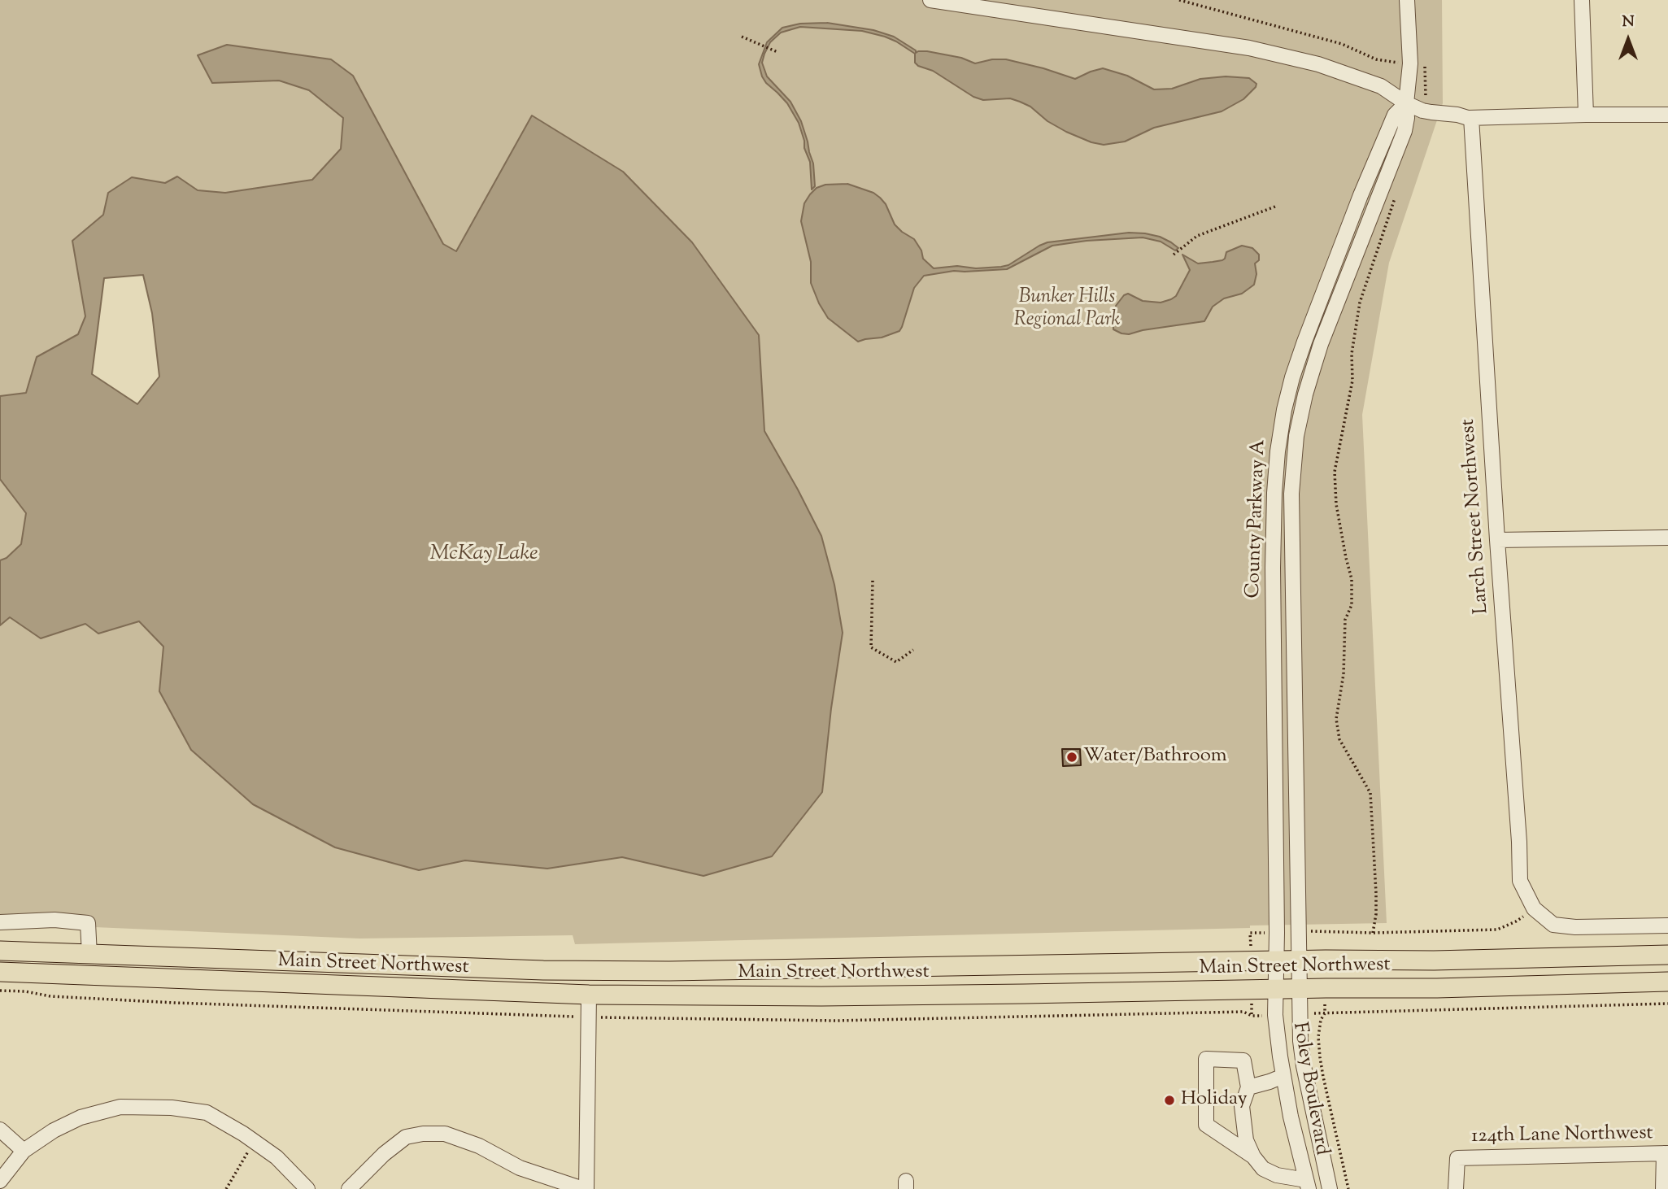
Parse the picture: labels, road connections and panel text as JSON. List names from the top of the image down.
{
  "streets": {
    "main road": ["Main Street Northwest"],
    "street": [
      "Larch Street Northwest",
      "County Parkway A",
      "Foley Boulevard",
      "124th Lane Northwest"
    ]
  },
  "crossings": [
    ["County Parkway A", "Main Street Northwest"],
    ["County Parkway A", "Foley Boulevard"],
    ["Main Street Northwest", "Foley Boulevard"]
  ],
  "water": ["McKay Lake"],
  "parks": ["Bunker Hills Regional Park"],
  "places": ["Water/Bathroom", "Holiday"],
  "north": "top"
}
